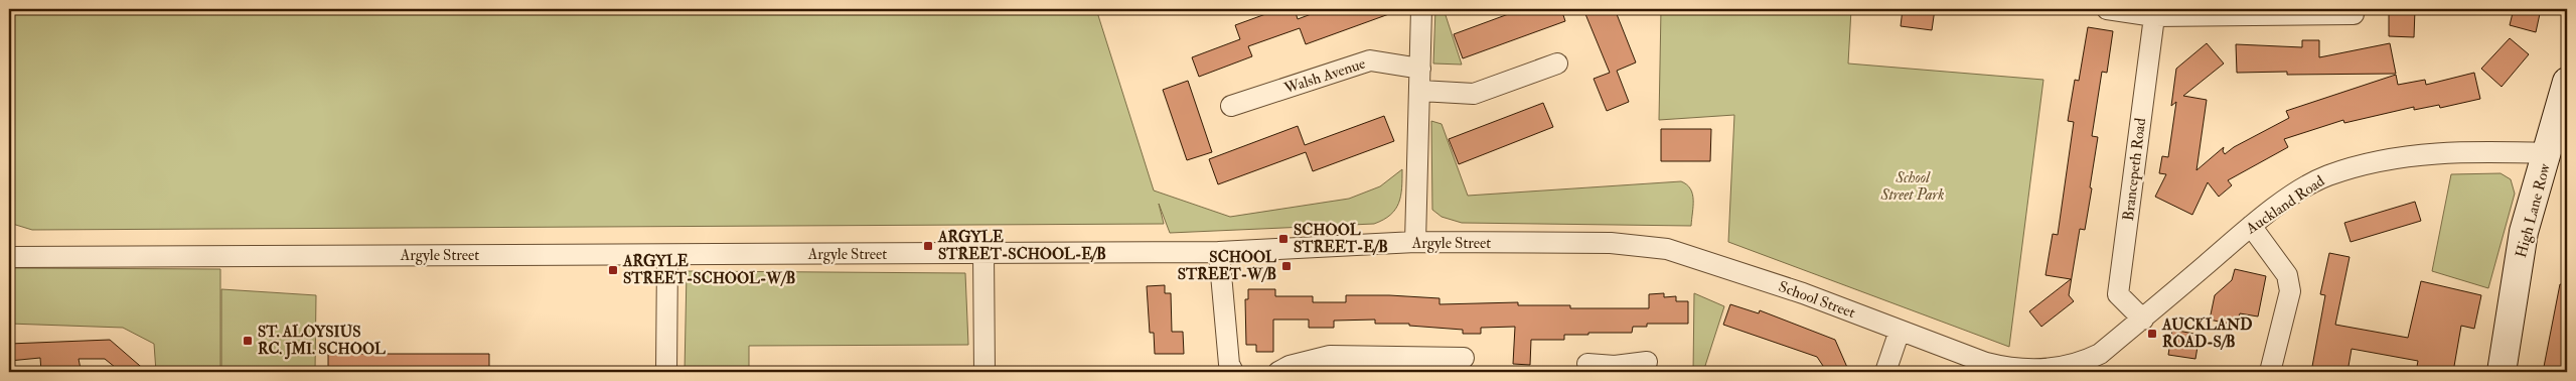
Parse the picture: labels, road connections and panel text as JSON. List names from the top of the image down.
{
  "streets": {
    "street": [
      "Walsh Avenue",
      "Brancepeth Road",
      "Auckland Road",
      "High Lane Row",
      "Argyle Street",
      "School Street"
    ]
  },
  "crossings": [
    ["Brancepeth Road", "Auckland Road"],
    ["Auckland Road", "High Lane Row"],
    ["Auckland Road", "School Street"],
    ["Argyle Street", "School Street"]
  ],
  "parks": ["School Street Park"],
  "places": {
    "transit": [
      "SCHOOL STREET-E/B",
      "ARGYLE STREET-SCHOOL-E/B",
      "SCHOOL STREET-W/B",
      "ARGYLE STREET-SCHOOL-W/B",
      "AUCKLAND ROAD-S/B",
      "ST. ALOYSIUS RC. JMI. SCHOOL"
    ]
  }
}
